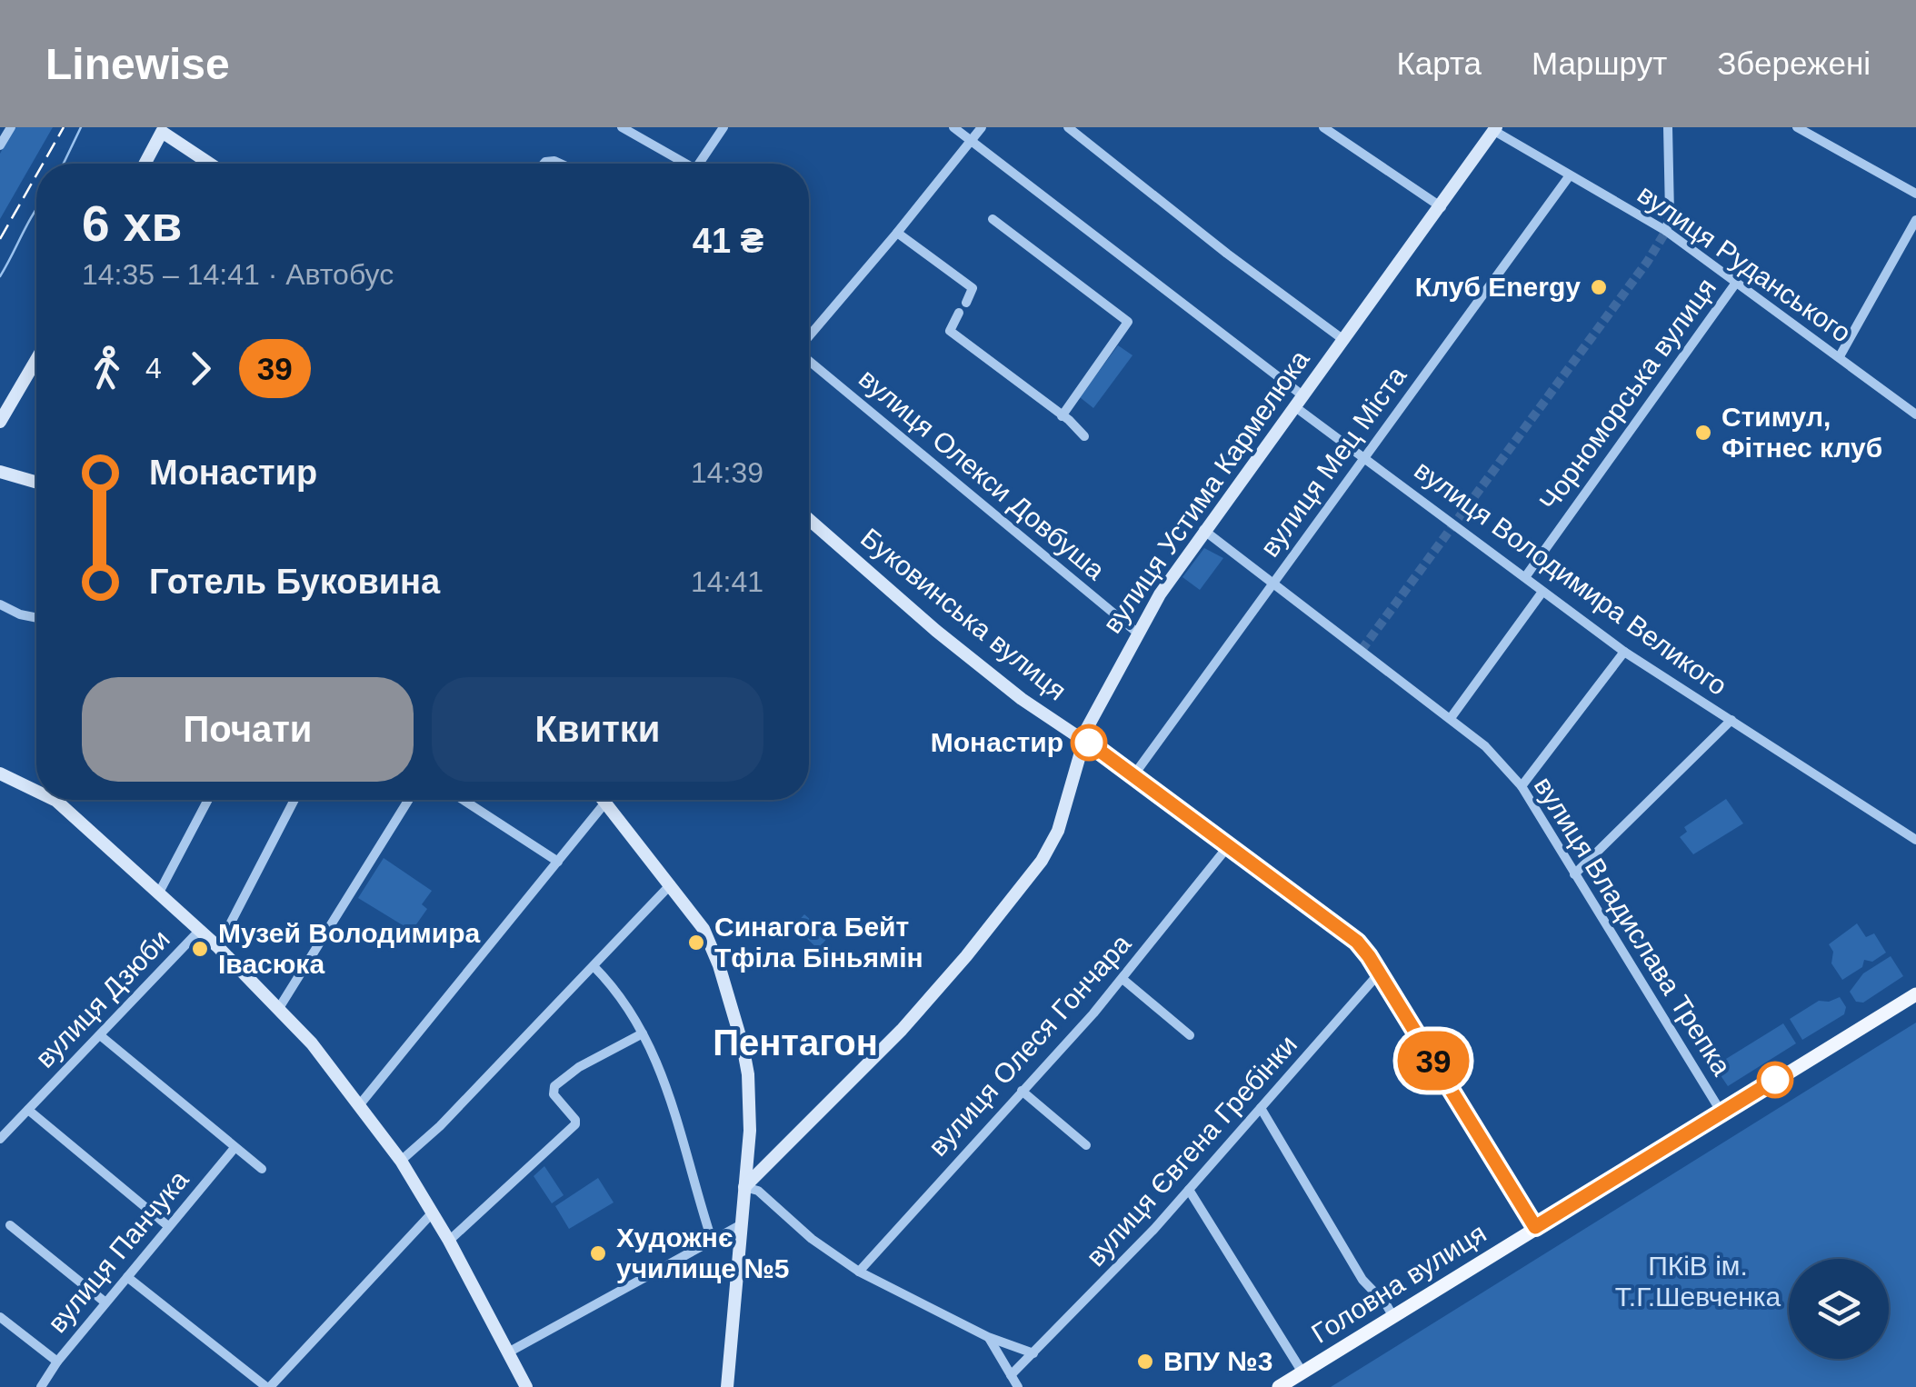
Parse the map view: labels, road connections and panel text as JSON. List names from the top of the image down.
{
  "streets": {
    "main road": ["Головна вулиця"],
    "street": [
      "вулиця Руданського",
      "Чорноморська вулиця",
      "вулиця Мец Міста",
      "вулиця Олекси Довбуша",
      "вулиця Устима Кармелюка",
      "вулиця Володимира Великого",
      "Буковинська вулиця",
      "вулиця Владислава Трепка",
      "вулиця Дзюби",
      "вулиця Олеся Гончара",
      "вулиця Євгена Гребінки",
      "вулиця Панчука"
    ]
  },
  "crossings": [
    ["вулиця Руданського", "Чорноморська вулиця"],
    ["вулиця Руданського", "вулиця Мец Міста"],
    ["вулиця Руданського", "вулиця Устима Кармелюка"],
    ["Чорноморська вулиця", "вулиця Володимира Великого"],
    ["вулиця Мец Міста", "вулиця Володимира Великого"],
    ["вулиця Мец Міста", "Буковинська вулиця"],
    ["вулиця Мец Міста", "вулиця Владислава Трепка"],
    ["вулиця Олекси Довбуша", "вулиця Устима Кармелюка"],
    ["вулиця Устима Кармелюка", "вулиця Володимира Великого"],
    ["вулиця Устима Кармелюка", "Буковинська вулиця"],
    ["вулиця Устима Кармелюка", "вулиця Владислава Трепка"],
    ["Буковинська вулиця", "вулиця Олеся Гончара"],
    ["Буковинська вулиця", "вулиця Євгена Гребінки"],
    ["Буковинська вулиця", "Головна вулиця"],
    ["вулиця Владислава Трепка", "Головна вулиця"]
  ],
  "districts": ["Пентагон"],
  "parks": ["ПКіВ ім. Т.Г.Шевченка"],
  "places": [
    "Клуб Energy",
    "Стимул, Фітнес клуб",
    "Монастир",
    "Синагога Бейт Тфіла Біньямін",
    "Музей Володимира Івасюка",
    "Художнє училище №5",
    "ВПУ №3"
  ],
  "lines": ["bus line 39"],
  "page": {
    "header": "Linewise",
    "nav": ["Карта", "Маршрут", "Збережені"],
    "on_map": "39",
    "heading": ["6 хв", "14:35 – 14:41 · Автобус", "41 ₴"],
    "legs": ["4", "39"],
    "list": [
      {
        "name": "Монастир",
        "value": "14:39"
      },
      {
        "name": "Готель Буковина",
        "value": "14:41"
      }
    ],
    "buttons": ["Почати", "Квитки"]
  }
}
